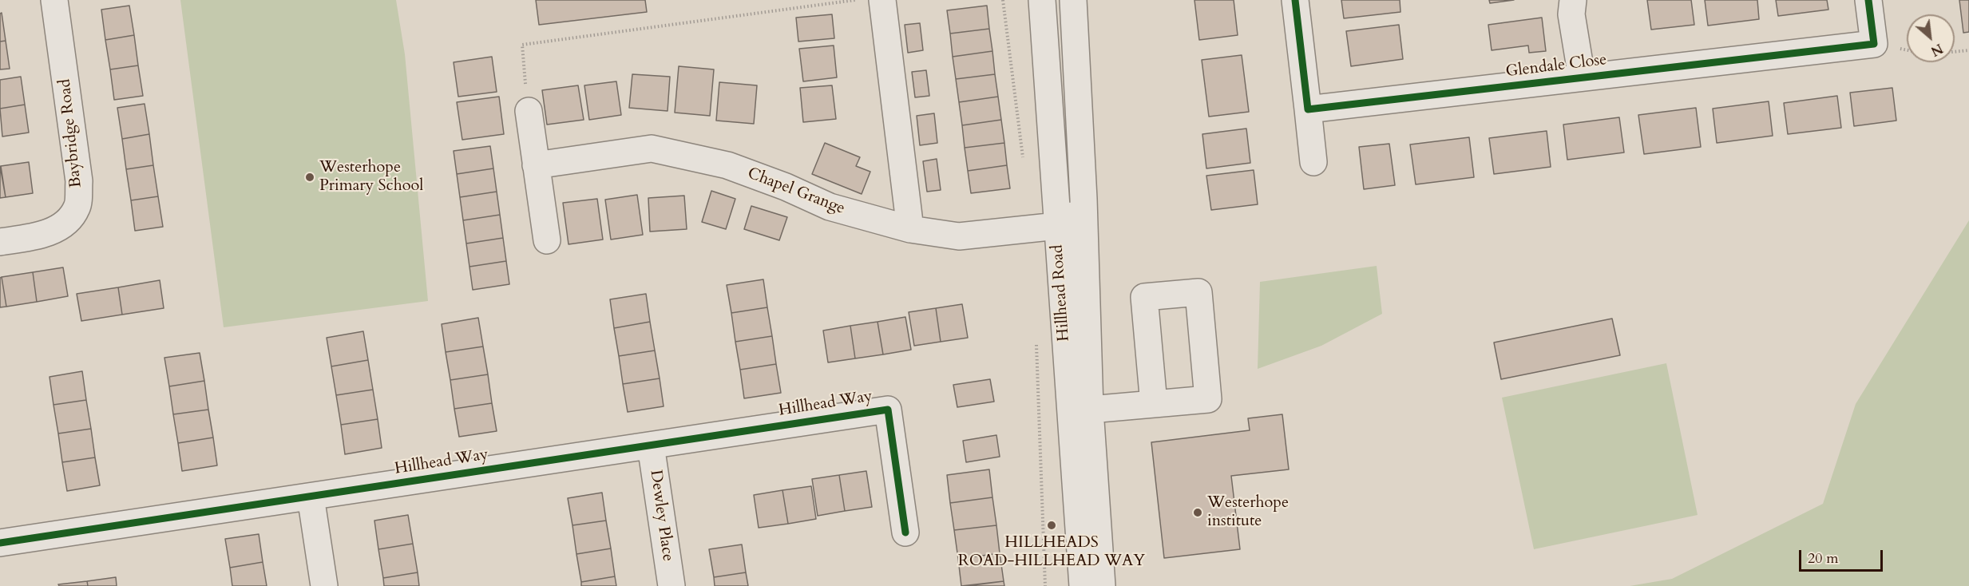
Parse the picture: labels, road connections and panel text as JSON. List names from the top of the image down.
{
  "streets": {
    "street": [
      "Glendale Close",
      "Baybridge Road",
      "Chapel Grange",
      "Hillhead Road",
      "Hillhead Way",
      "Dewley Place"
    ]
  },
  "crossings": [
    ["Chapel Grange", "Hillhead Road"],
    ["Hillhead Way", "Dewley Place"]
  ],
  "places": ["Westerhope Primary School", "Westerhope institute", "HILLHEADS ROAD-HILLHEAD WAY"],
  "scale_bar": "20 m",
  "north": "bottom right"
}
